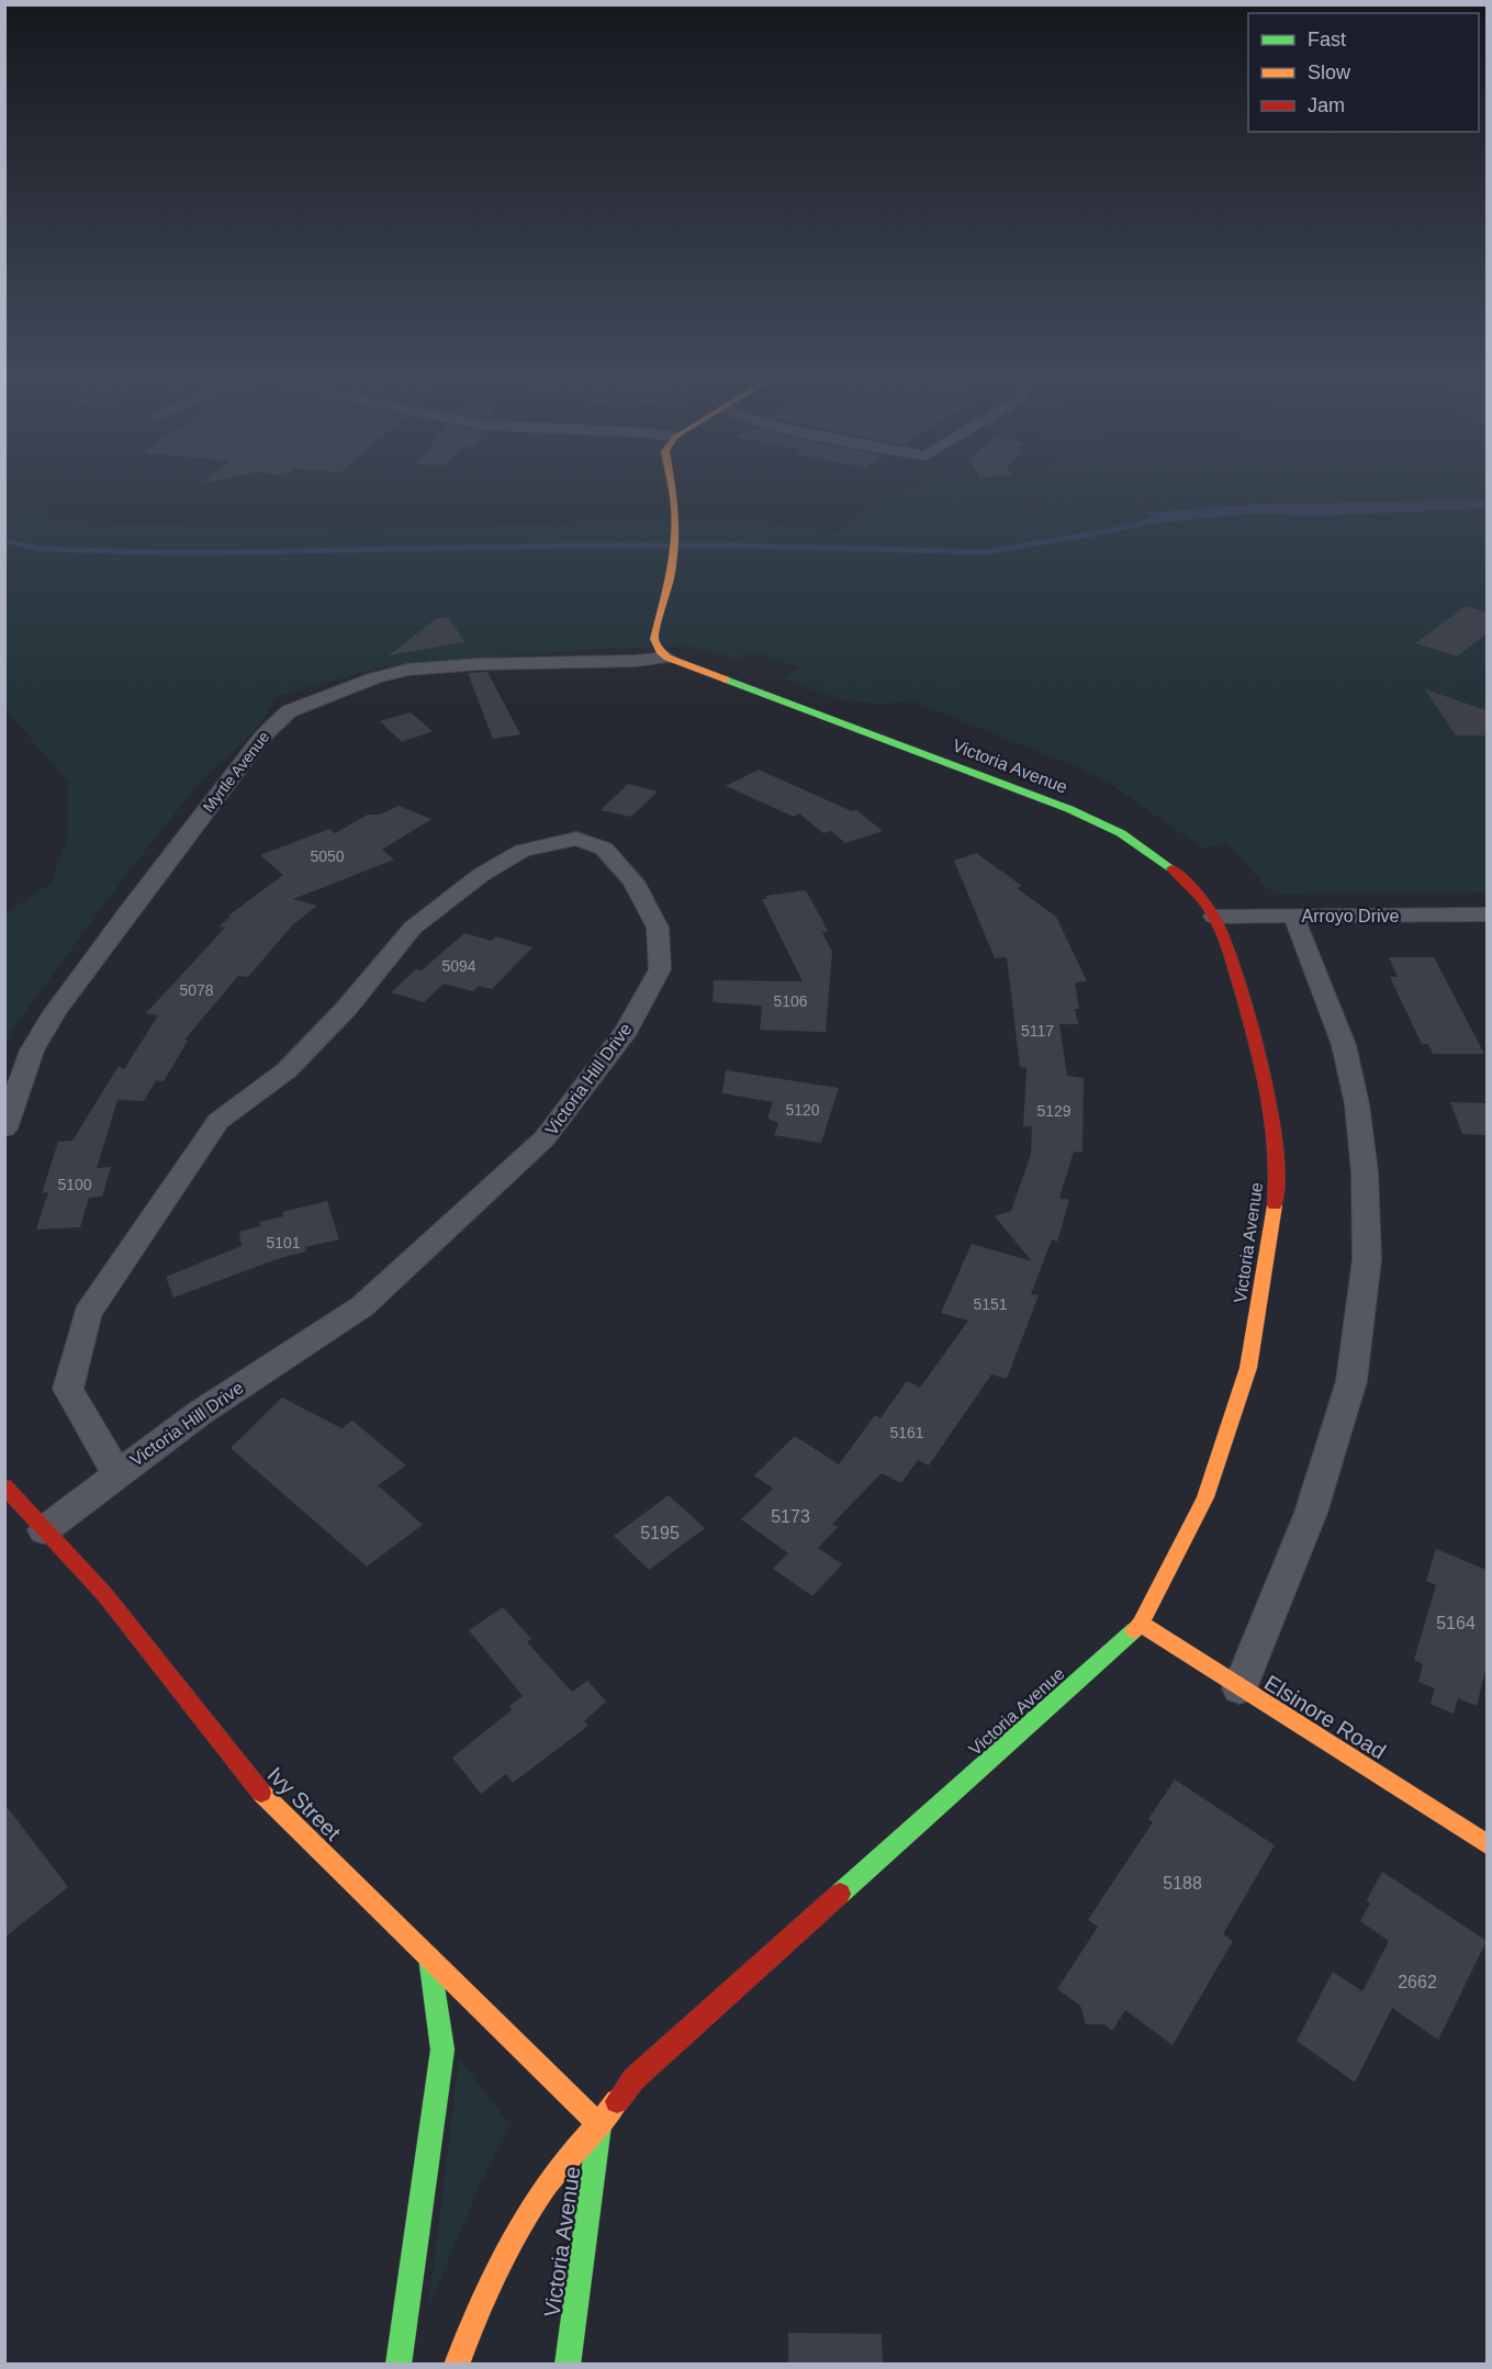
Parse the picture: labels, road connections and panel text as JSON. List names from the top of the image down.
{
  "streets": {
    "street": [
      "Victoria Avenue",
      "Myrtle Avenue",
      "Arroyo Drive",
      "Victoria Hill Drive",
      "Elsinore Road",
      "Ivy Street"
    ]
  },
  "crossings": [
    ["Victoria Avenue", "Myrtle Avenue"],
    ["Victoria Avenue", "Arroyo Drive"],
    ["Victoria Avenue", "Elsinore Road"],
    ["Victoria Avenue", "Ivy Street"],
    ["Victoria Hill Drive", "Ivy Street"]
  ],
  "house_numbers": [
    "5050",
    "5094",
    "5078",
    "5106",
    "5117",
    "5120",
    "5129",
    "5100",
    "5101",
    "5151",
    "5161",
    "5173",
    "5195",
    "5164",
    "5188",
    "2662"
  ],
  "legend": ["Fast", "Slow", "Jam"]
}
